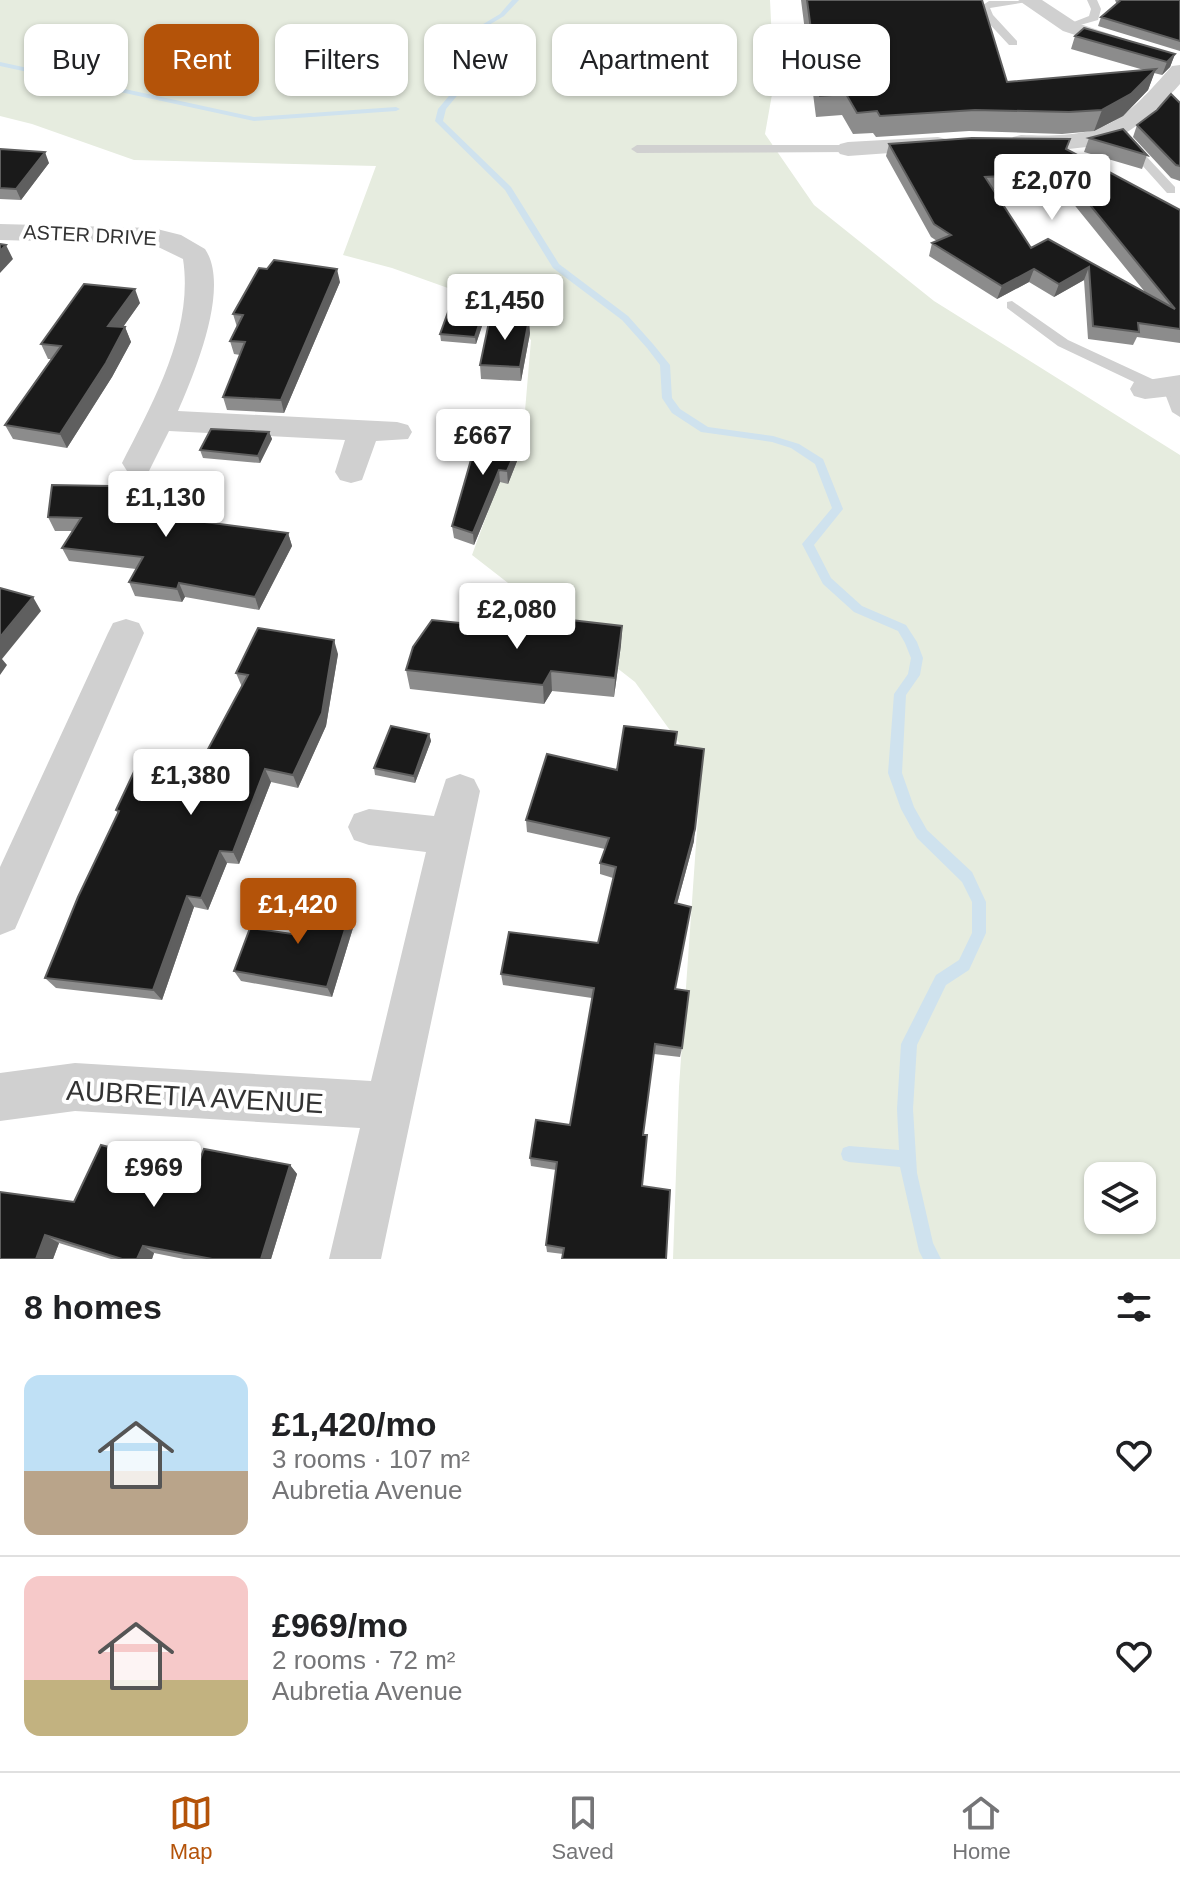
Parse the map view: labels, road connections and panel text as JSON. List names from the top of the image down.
{
  "streets": {
    "street": ["ASTER DRIVE", "AUBRETIA AVENUE"]
  },
  "page": {
    "chip": [
      "Buy",
      "Rent",
      "Filters",
      "New",
      "Apartment",
      "House"
    ],
    "price": [
      "£2,070",
      "£1,450",
      "£667",
      "£1,130",
      "£2,080",
      "£1,380",
      "£1,420",
      "£969"
    ],
    "heading": "8 homes",
    "list": [
      {
        "name": "£1,420/mo",
        "note": "3 rooms · 107 m² · Aubretia Avenue"
      },
      {
        "name": "£969/mo",
        "note": "2 rooms · 72 m² · Aubretia Avenue"
      }
    ],
    "tabs": ["Map", "Saved", "Home"]
  }
}
